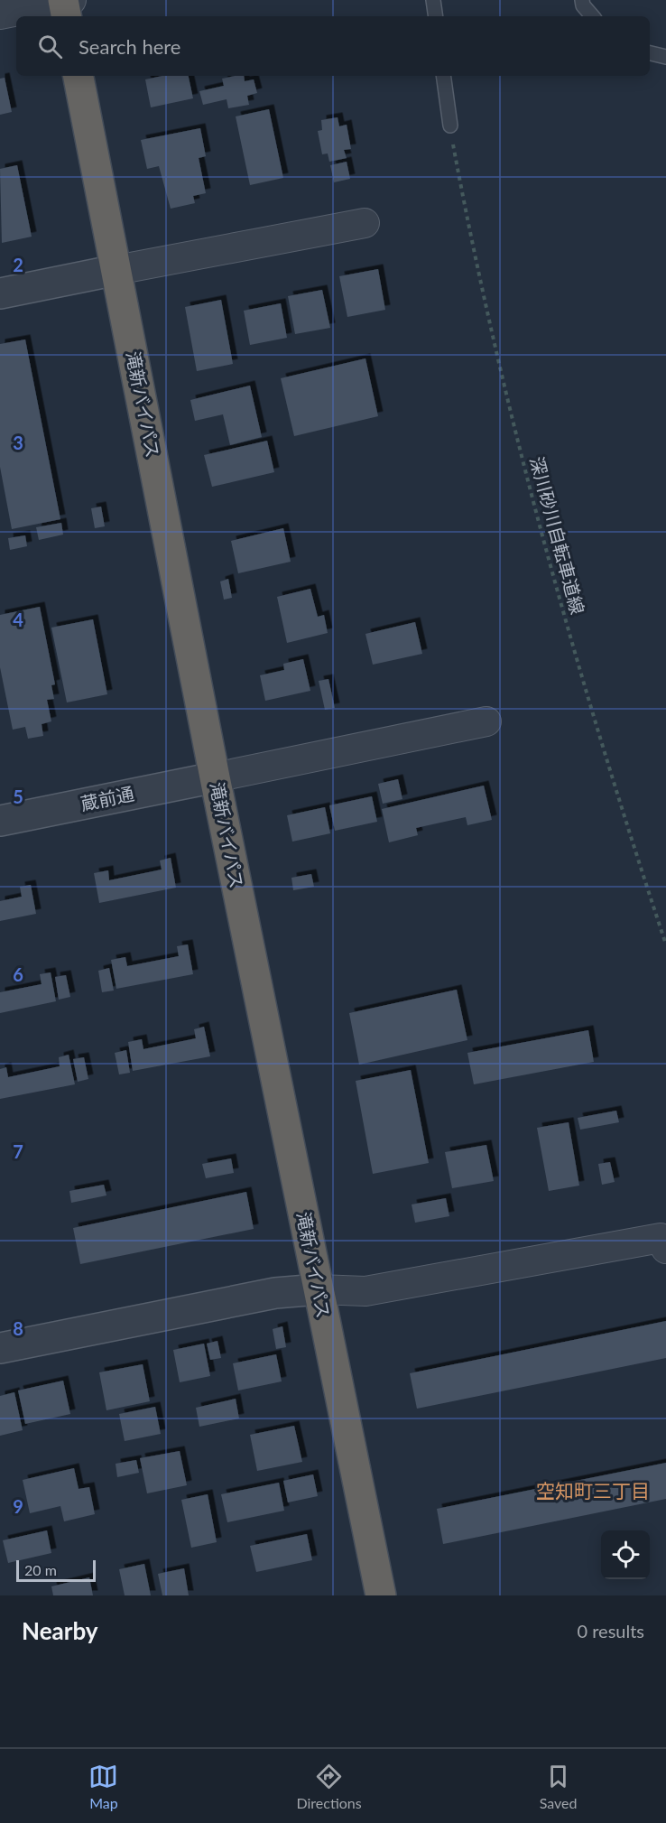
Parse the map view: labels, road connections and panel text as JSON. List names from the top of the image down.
{
  "streets": {
    "highway": ["滝新バイパス"],
    "street": ["蔵前通"],
    "path": ["深川砂川自転車道線"]
  },
  "crossings": [
    ["滝新バイパス", "蔵前通"]
  ],
  "districts": ["空知町三丁目"],
  "scale_bar": "20 m",
  "page": {
    "search": "Search here",
    "scale": "20 m",
    "heading": ["Nearby", "0 results"],
    "nav": ["Map", "Directions", "Saved"]
  },
  "grid": {
    "rows": [
      "2",
      "3",
      "4",
      "5",
      "6",
      "7",
      "8",
      "9"
    ]
  }
}
